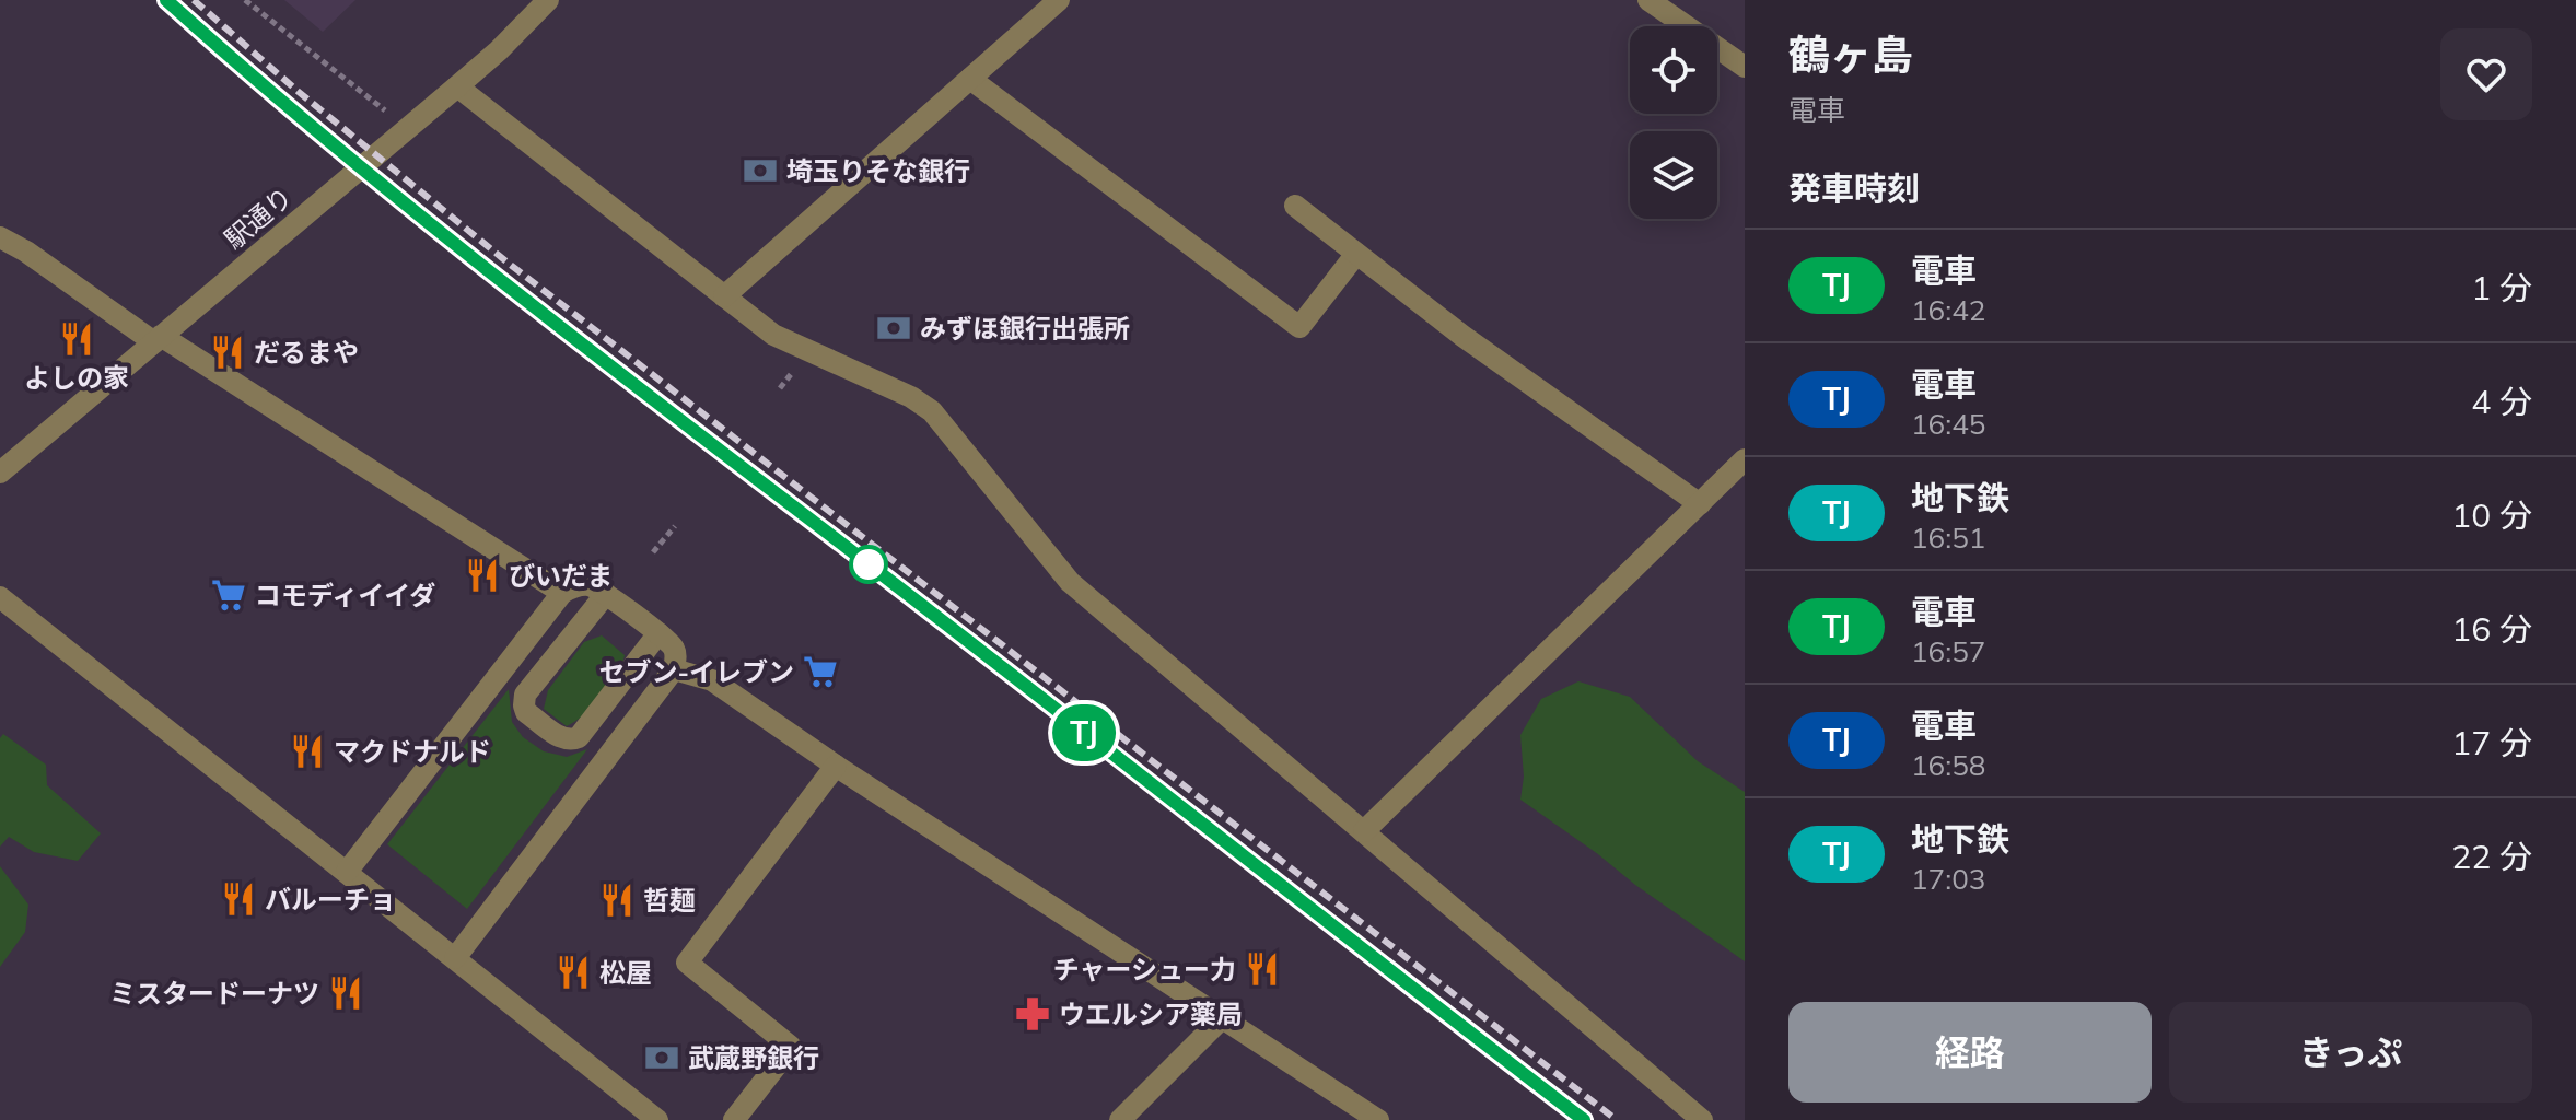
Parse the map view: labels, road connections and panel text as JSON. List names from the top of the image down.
{
  "streets": {
    "street": ["駅通り"]
  },
  "places": {
    "bank": ["埼玉りそな銀行", "みずほ銀行出張所", "武蔵野銀行"],
    "restaurant": [
      "よしの家",
      "だるまや",
      "びいだま",
      "マクドナルド",
      "バルーチョ",
      "哲麺",
      "チャーシュー力",
      "松屋",
      "ミスタードーナツ"
    ],
    "supermarket": ["コモディイイダ", "セブン-イレブン"],
    "pharmacy": ["ウエルシア薬局"]
  },
  "page": {
    "on_map": "TJ",
    "heading": [
      ["鶴ヶ島", "電車"],
      "発車時刻"
    ],
    "list": [
      {
        "mark": "TJ",
        "name": "電車",
        "note": "16:42",
        "value": "1 分"
      },
      {
        "mark": "TJ",
        "name": "電車",
        "note": "16:45",
        "value": "4 分"
      },
      {
        "mark": "TJ",
        "name": "地下鉄",
        "note": "16:51",
        "value": "10 分"
      },
      {
        "mark": "TJ",
        "name": "電車",
        "note": "16:57",
        "value": "16 分"
      },
      {
        "mark": "TJ",
        "name": "電車",
        "note": "16:58",
        "value": "17 分"
      },
      {
        "mark": "TJ",
        "name": "地下鉄",
        "note": "17:03",
        "value": "22 分"
      }
    ],
    "buttons": ["経路", "きっぷ"]
  }
}
